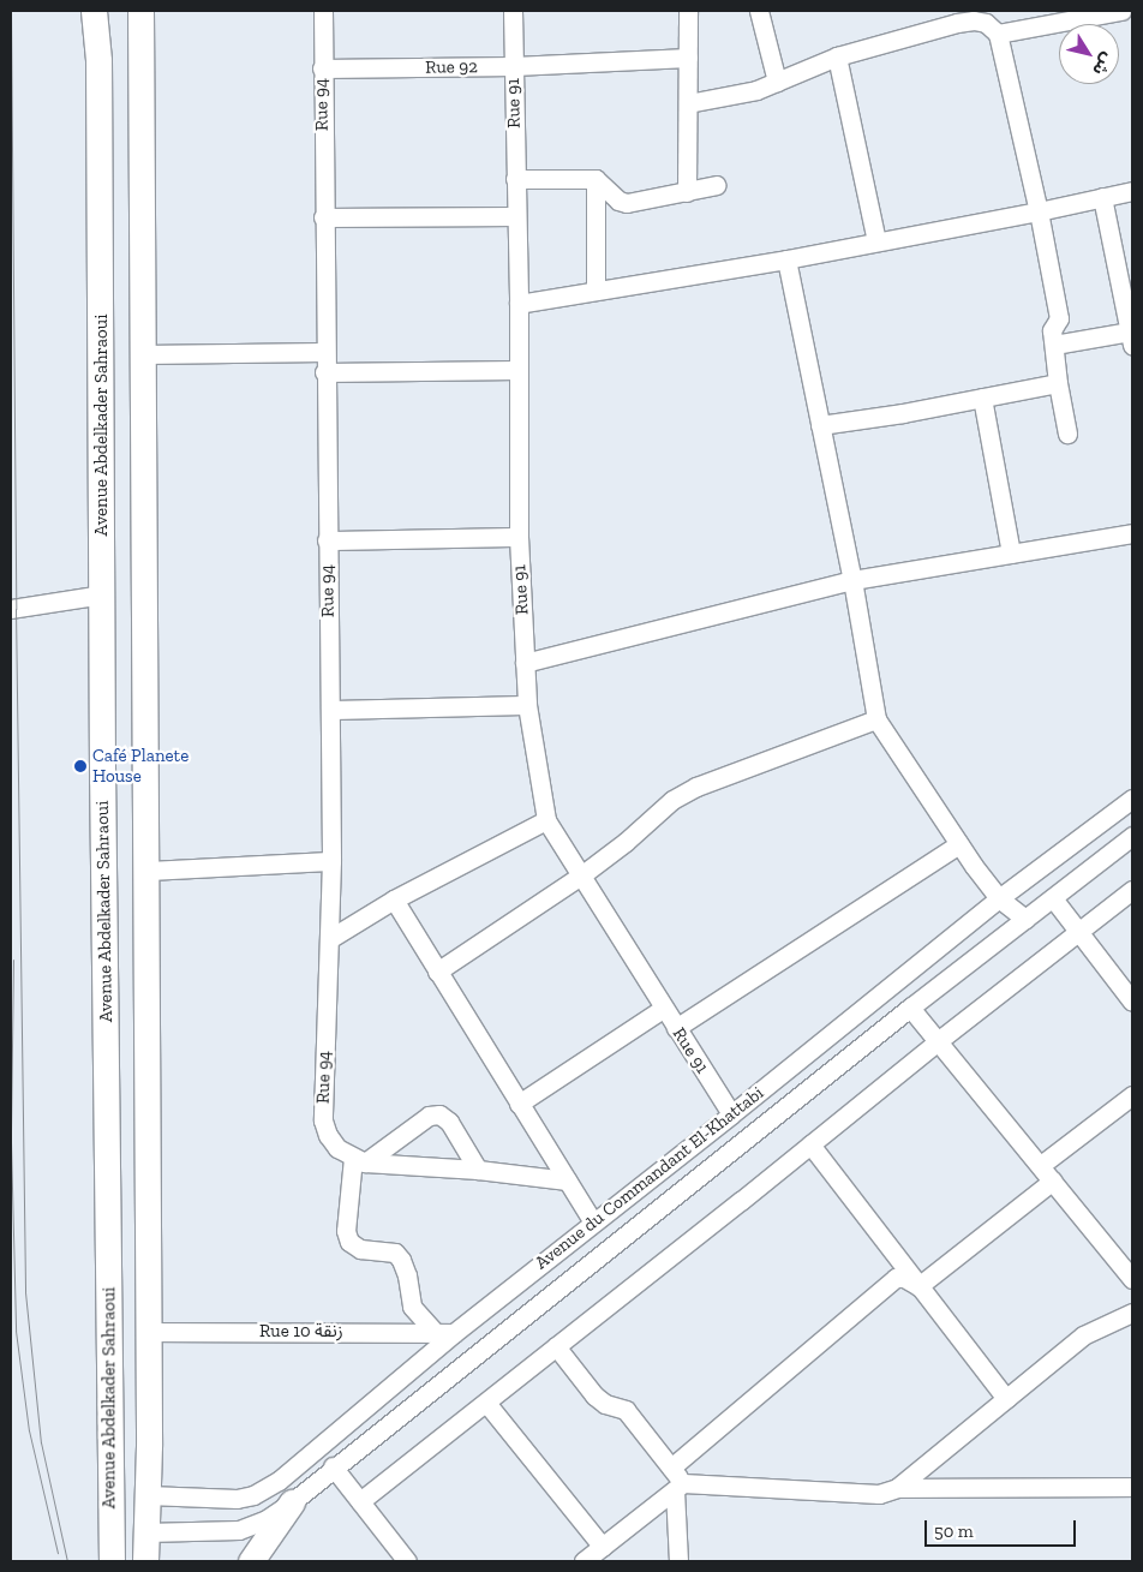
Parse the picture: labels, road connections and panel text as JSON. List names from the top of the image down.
{
  "streets": {
    "main road": ["Avenue Abdelkader Sahraoui"],
    "street": [
      "Rue 92",
      "Rue 91",
      "Rue 94",
      "Avenue du Commandant El-Khattabi",
      "Rue 10 زنقة"
    ]
  },
  "crossings": [
    ["Rue 92", "Rue 91"],
    ["Rue 92", "Rue 94"],
    ["Rue 91", "Avenue du Commandant El-Khattabi"],
    ["Avenue Abdelkader Sahraoui", "Avenue du Commandant El-Khattabi"],
    ["Avenue Abdelkader Sahraoui", "Rue 10 زنقة"],
    ["Avenue du Commandant El-Khattabi", "Rue 10 زنقة"]
  ],
  "places": ["Café Planete House"],
  "scale_bar": "50 m",
  "north": "bottom right"
}
